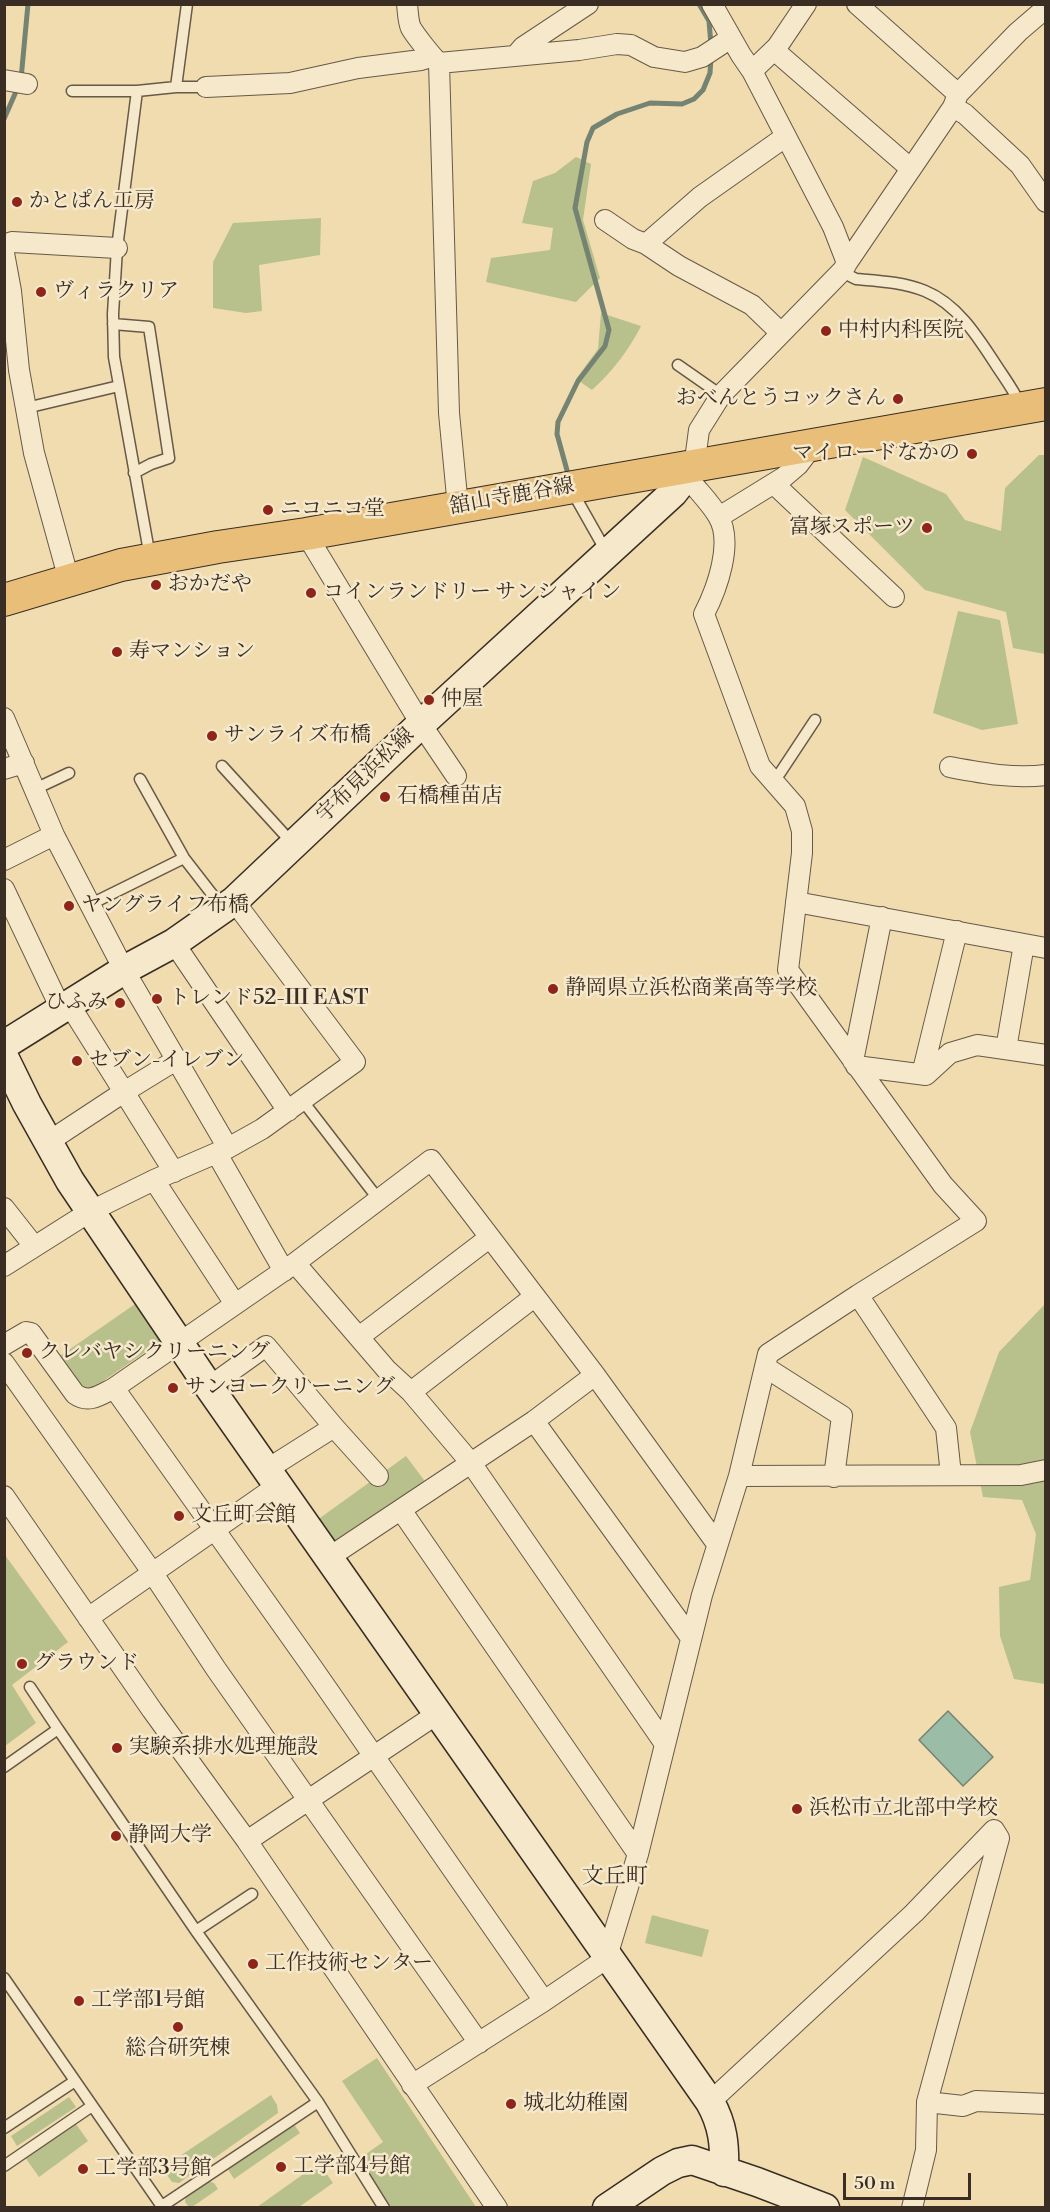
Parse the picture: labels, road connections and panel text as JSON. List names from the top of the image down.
{
  "streets": {
    "main road": ["舘山寺鹿谷線"],
    "street": ["宇布見浜松線"]
  },
  "crossings": [
    ["舘山寺鹿谷線", "宇布見浜松線"]
  ],
  "districts": ["文丘町"],
  "places": [
    "かとぱん工房",
    "ヴィラクリア",
    "中村内科医院",
    "おべんとうコックさん",
    "マイロードなかの",
    "ニコニコ堂",
    "富塚スポーツ",
    "おかだや",
    "コインランドリー サンシャイン",
    "寿マンション",
    "仲屋",
    "サンライズ布橋",
    "石橋種苗店",
    "ヤングライフ布橋",
    "静岡県立浜松商業高等学校",
    "トレンド52-III EAST",
    "ひふみ",
    "セブン-イレブン",
    "クレバヤシクリーニング",
    "サンヨークリーニング",
    "文丘町会館",
    "グラウンド",
    "実験系排水処理施設",
    "浜松市立北部中学校",
    "静岡大学",
    "工作技術センター",
    "工学部1号館",
    "総合研究棟",
    "城北幼稚園",
    "工学部4号館",
    "工学部3号館"
  ],
  "scale_bar": "50 m"
}
